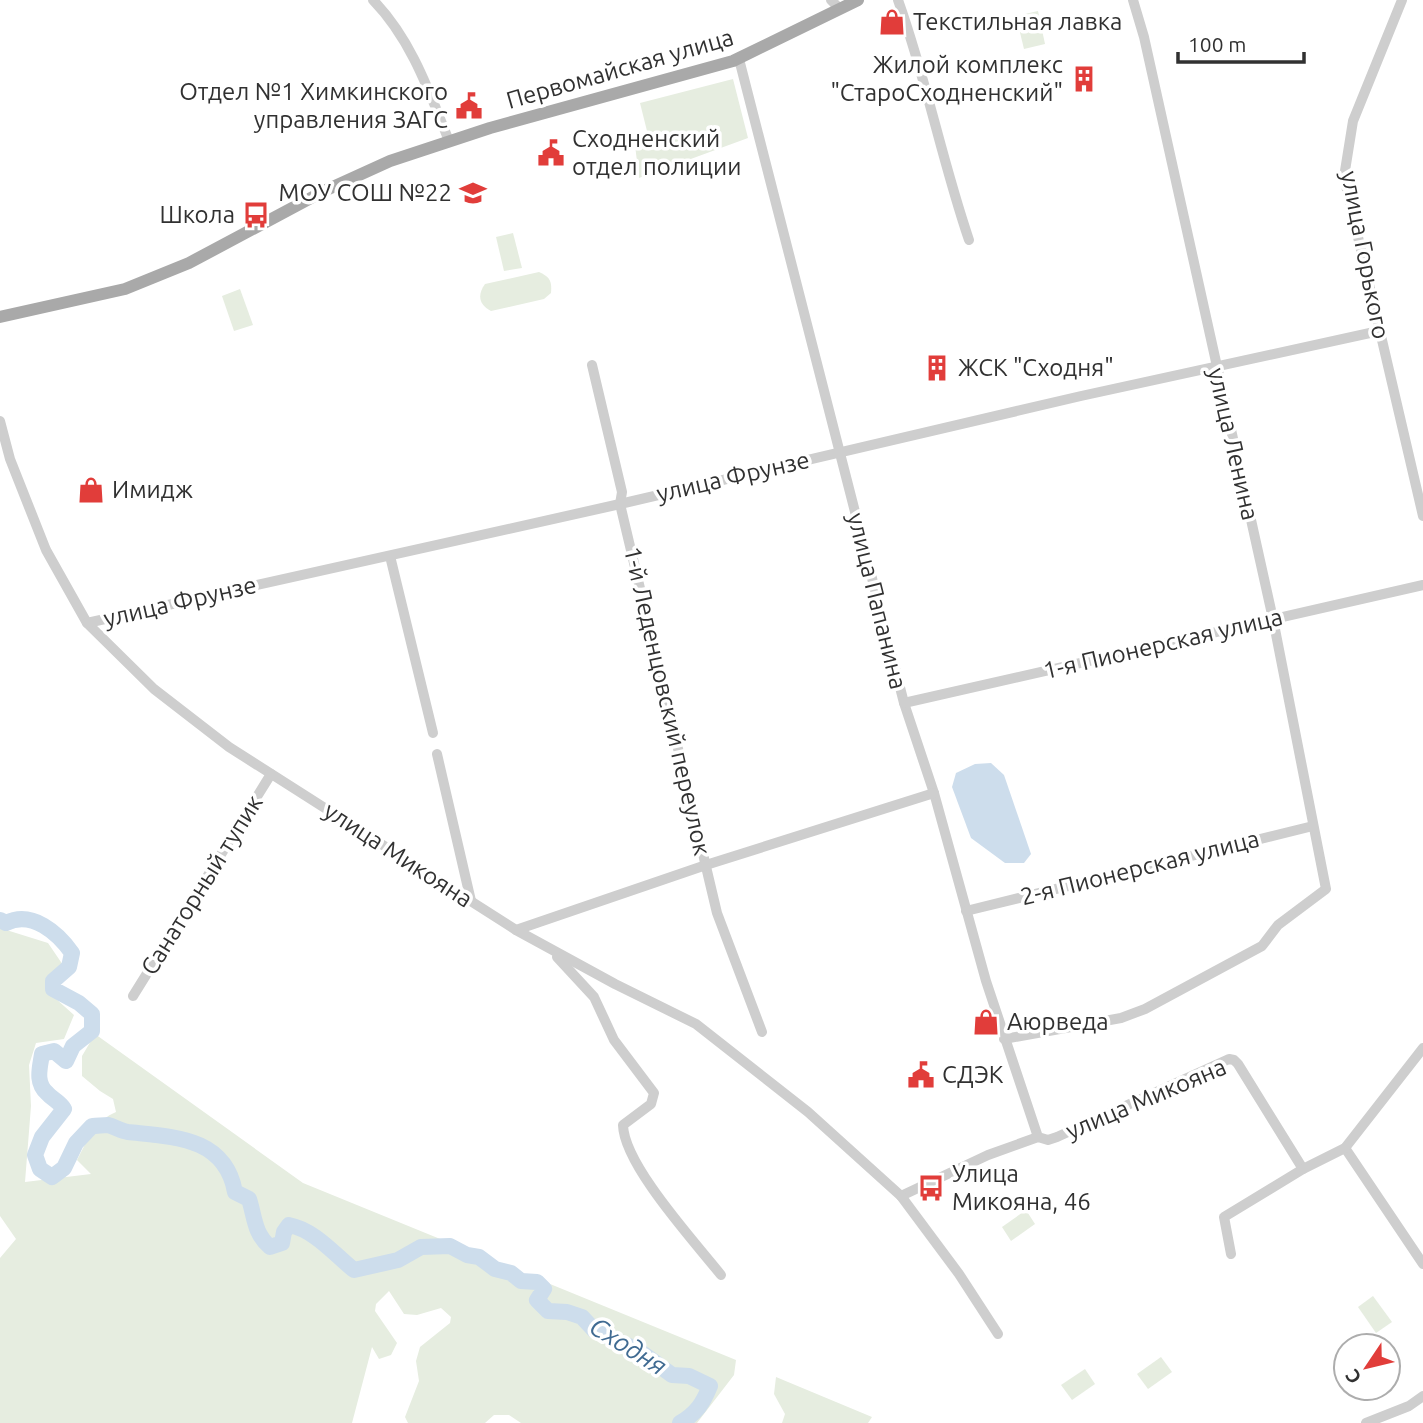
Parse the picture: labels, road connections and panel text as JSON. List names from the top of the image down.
{
  "streets": {
    "main road": ["Первомайская улица"],
    "street": [
      "улица Горького",
      "улица Ленина",
      "улица Фрунзе",
      "улица Папанина",
      "1-я Пионерская улица",
      "1-й Леденцовский переулок",
      "улица Микояна",
      "2-я Пионерская улица",
      "Санаторный тупик"
    ]
  },
  "crossings": [
    ["Первомайская улица", "улица Папанина"],
    ["улица Горького", "улица Фрунзе"],
    ["улица Ленина", "улица Фрунзе"],
    ["улица Ленина", "улица Папанина"],
    ["улица Ленина", "1-я Пионерская улица"],
    ["улица Ленина", "2-я Пионерская улица"],
    ["улица Фрунзе", "улица Папанина"],
    ["улица Фрунзе", "1-й Леденцовский переулок"],
    ["улица Фрунзе", "улица Микояна"],
    ["улица Папанина", "1-я Пионерская улица"],
    ["улица Папанина", "улица Микояна"],
    ["улица Папанина", "2-я Пионерская улица"],
    ["улица Микояна", "Санаторный тупик"]
  ],
  "water": ["Сходня"],
  "places": {
    "shop": ["Текстильная лавка", "Имидж", "Аюрведа"],
    "building": ["Жилой комплекс \"СтароСходненский\"", "ЖСК \"Сходня\""],
    "public building": ["Отдел №1 Химкинского управления ЗАГС", "Сходненский отдел полиции", "СДЭК"],
    "school or university": ["МОУ СОШ №22"],
    "bus stop": ["Школа", "Улица Микояна, 46"]
  },
  "scale_bar": "100 m",
  "north": "bottom left"
}
